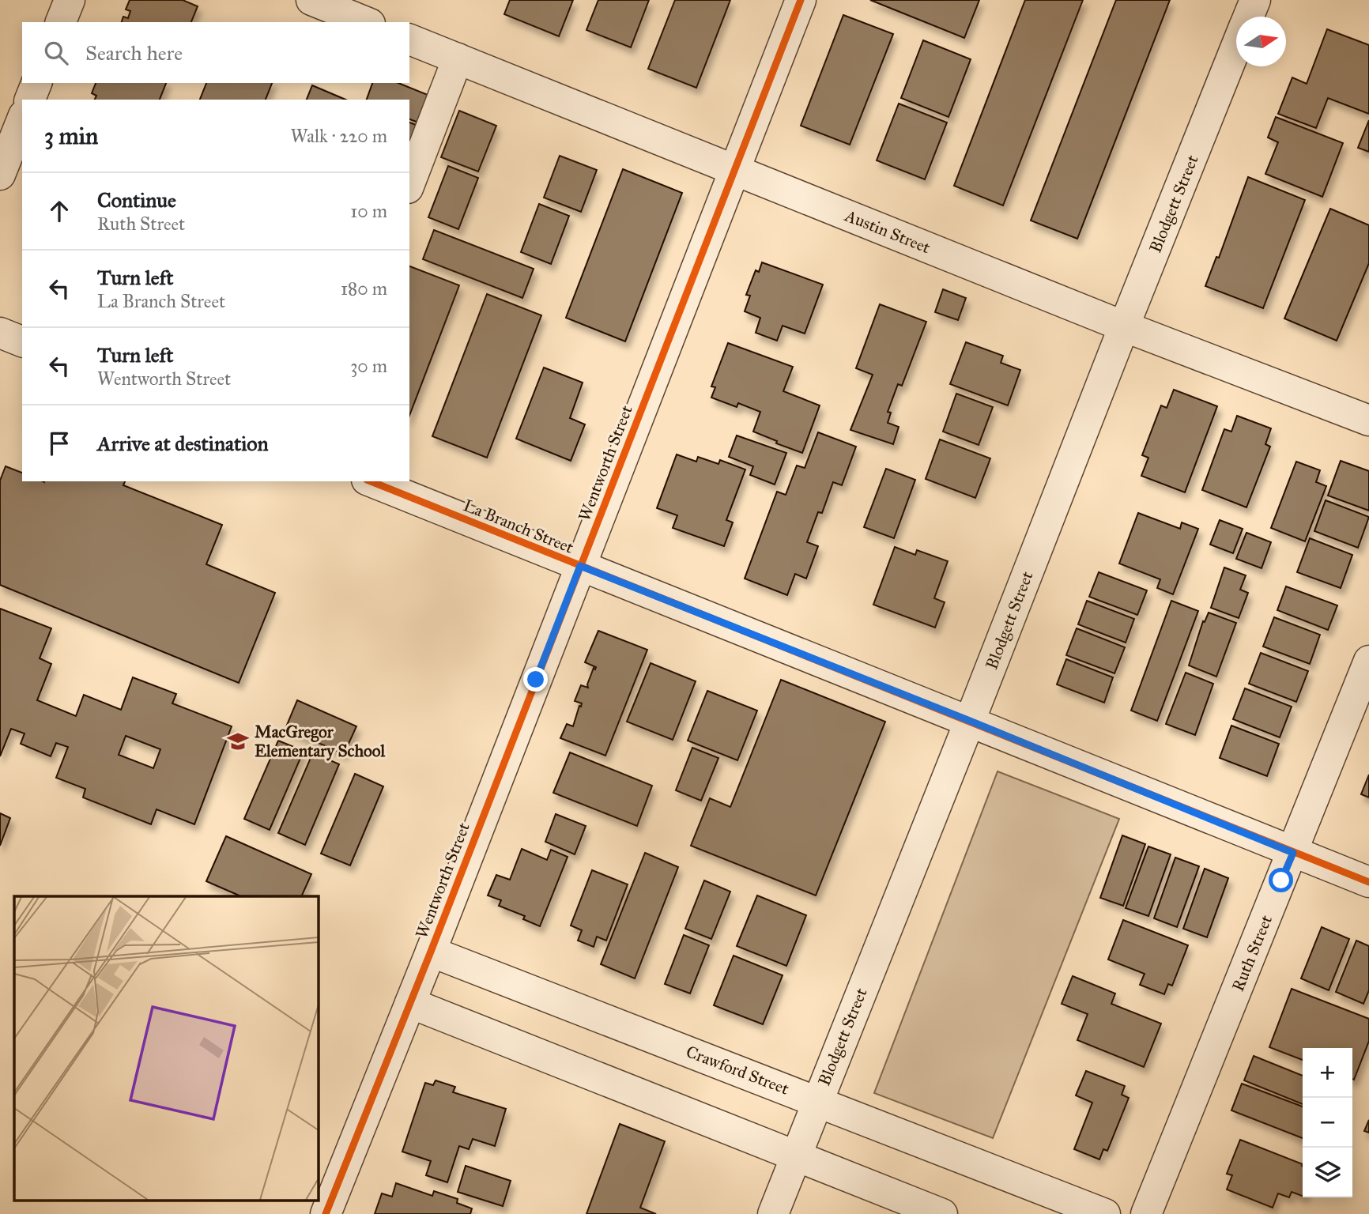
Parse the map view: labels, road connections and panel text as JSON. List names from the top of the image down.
{
  "streets": {
    "street": [
      "Blodgett Street",
      "Austin Street",
      "Wentworth Street",
      "La Branch Street",
      "Ruth Street",
      "Crawford Street"
    ]
  },
  "crossings": [
    ["Blodgett Street", "Austin Street"],
    ["Blodgett Street", "La Branch Street"],
    ["Blodgett Street", "Crawford Street"],
    ["Austin Street", "Wentworth Street"],
    ["Wentworth Street", "La Branch Street"],
    ["Wentworth Street", "Crawford Street"],
    ["La Branch Street", "Ruth Street"]
  ],
  "places": {
    "school or university": ["MacGregor Elementary School"]
  },
  "north": "right",
  "page": {
    "search": "Search here",
    "heading": ["3 min", "Walk · 220 m"],
    "list": [
      ["Continue", "Ruth Street", "10 m"],
      ["Turn left", "La Branch Street", "180 m"],
      ["Turn left", "Wentworth Street", "30 m"],
      "Arrive at destination"
    ],
    "map_buttons": ["+", "−"]
  }
}
